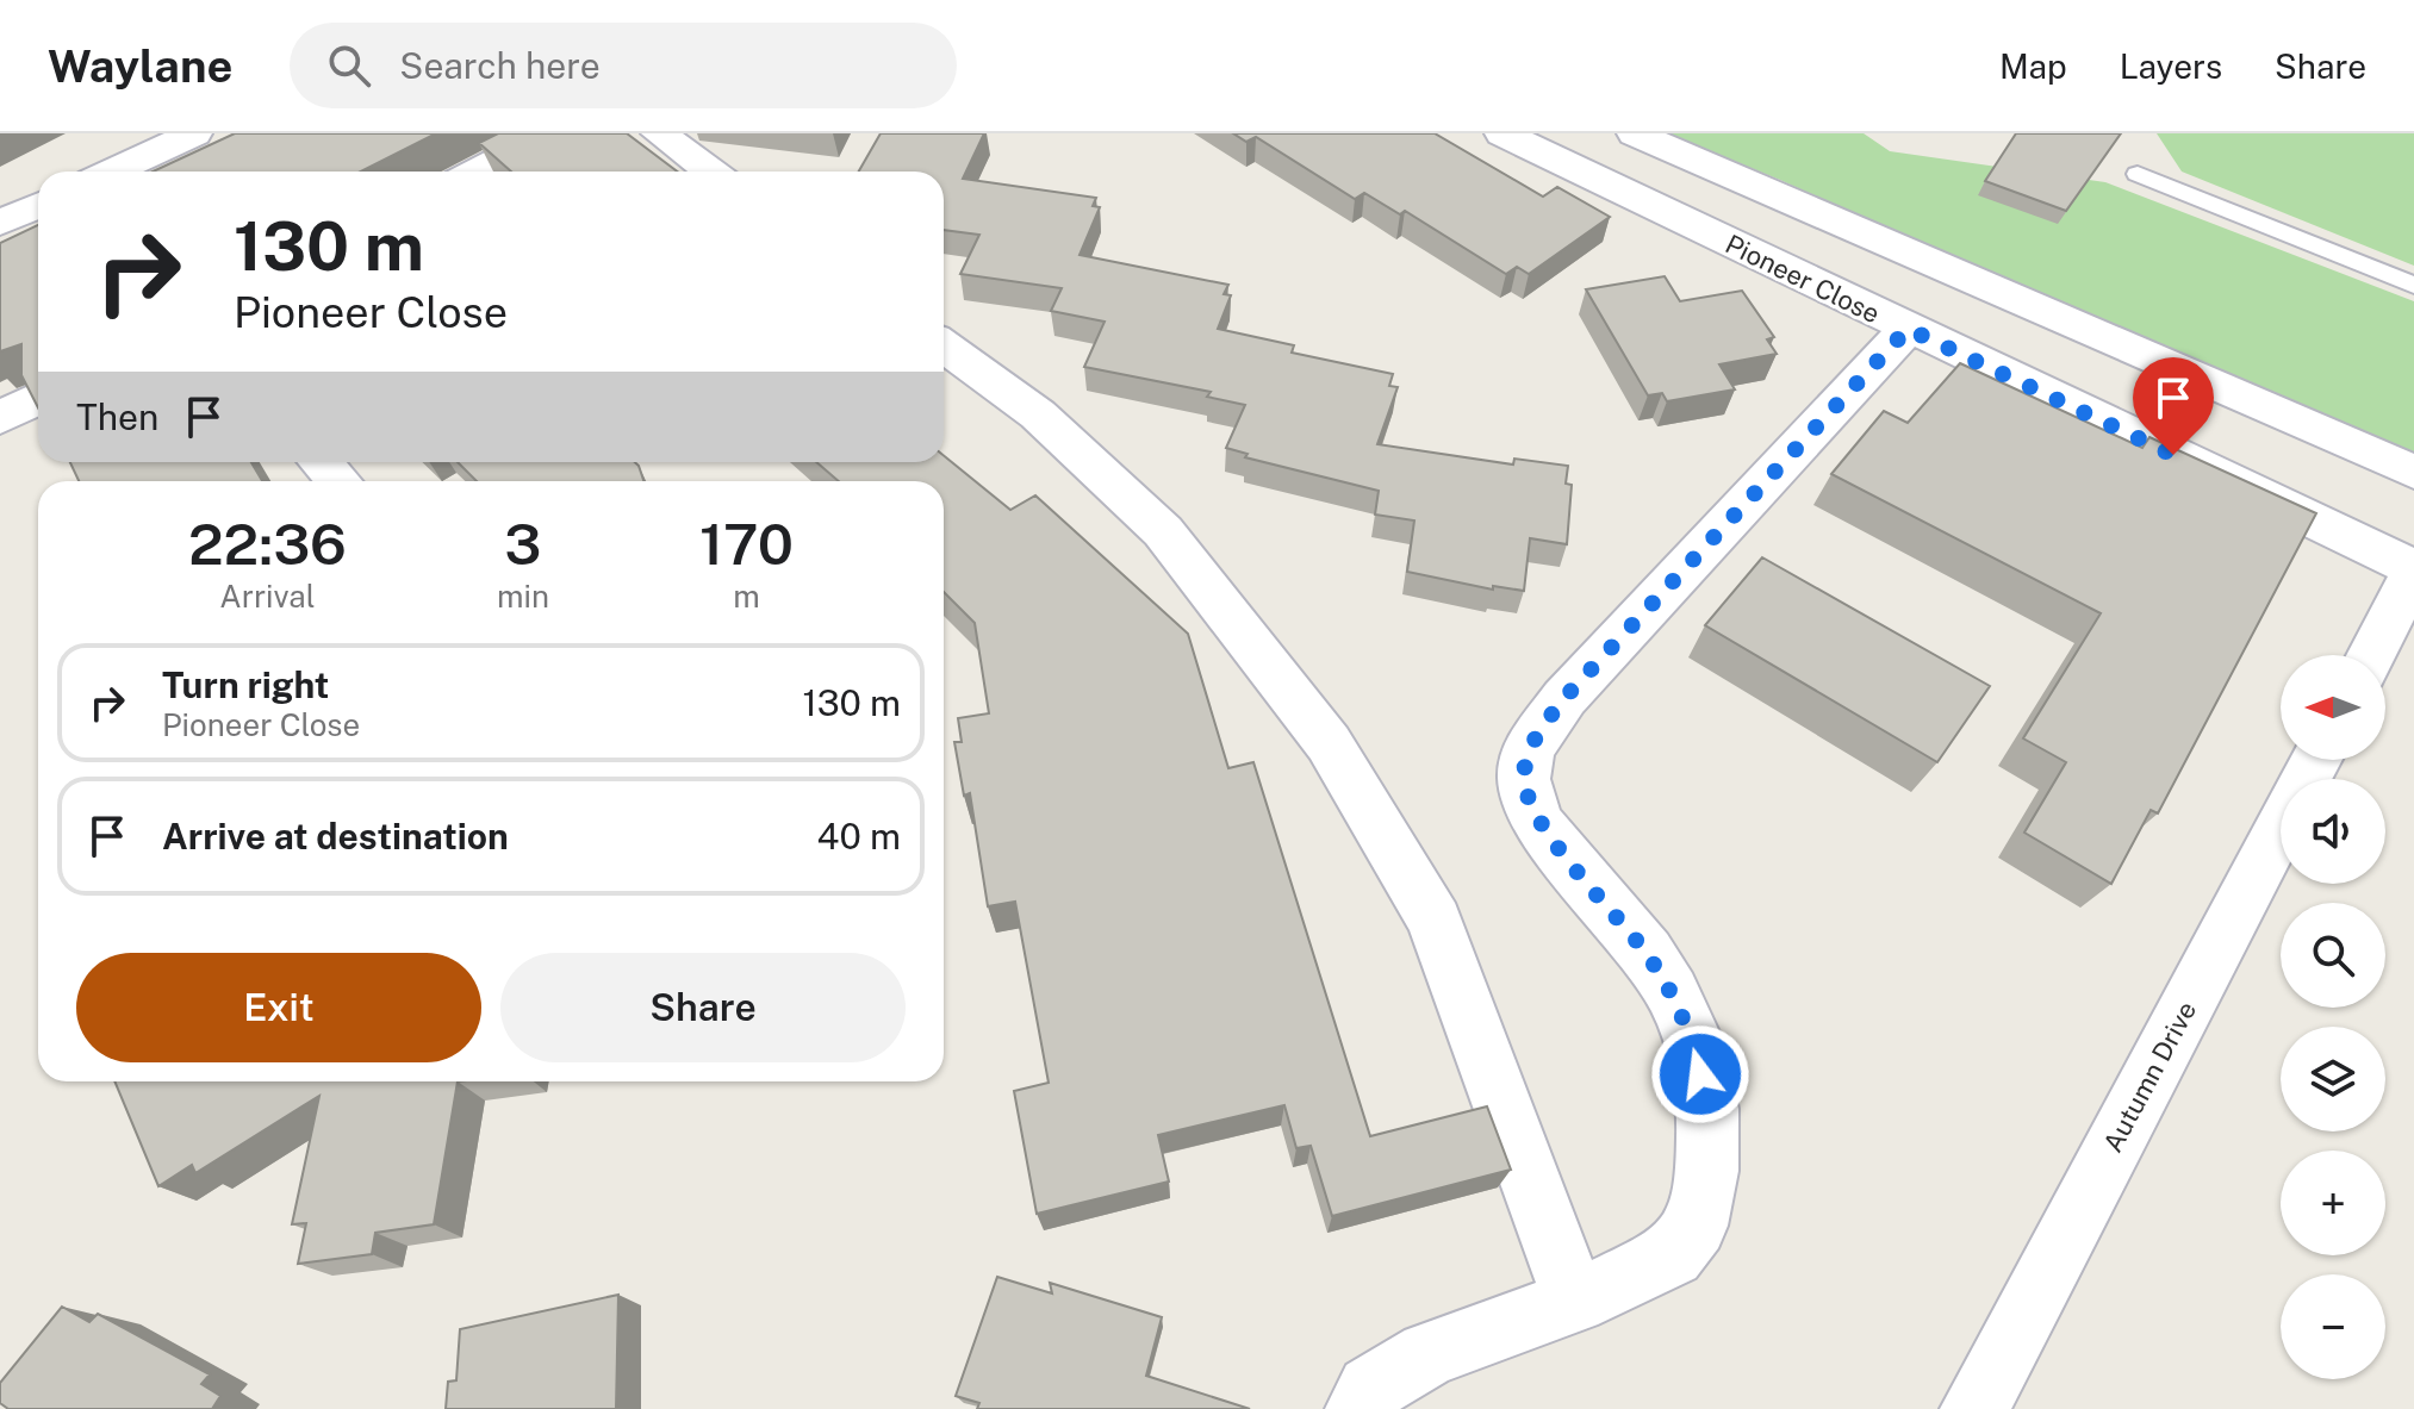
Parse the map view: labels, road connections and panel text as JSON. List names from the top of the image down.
{
  "streets": {
    "street": ["Pioneer Close", "Autumn Drive"]
  },
  "north": "left",
  "page": {
    "header": "Waylane",
    "search": "Search here",
    "nav": ["Map", "Layers", "Share"],
    "turn": ["130 m", "Pioneer Close"],
    "then": "Then",
    "eta": [
      "22:36",
      "Arrival",
      "3",
      "min",
      "170",
      "m"
    ],
    "list": [
      {
        "name": "Turn right",
        "note": "Pioneer Close",
        "value": "130 m"
      },
      {
        "name": "Arrive at destination",
        "value": "40 m"
      }
    ],
    "map_buttons": ["+", "−"],
    "buttons": ["Exit", "Share"]
  }
}
